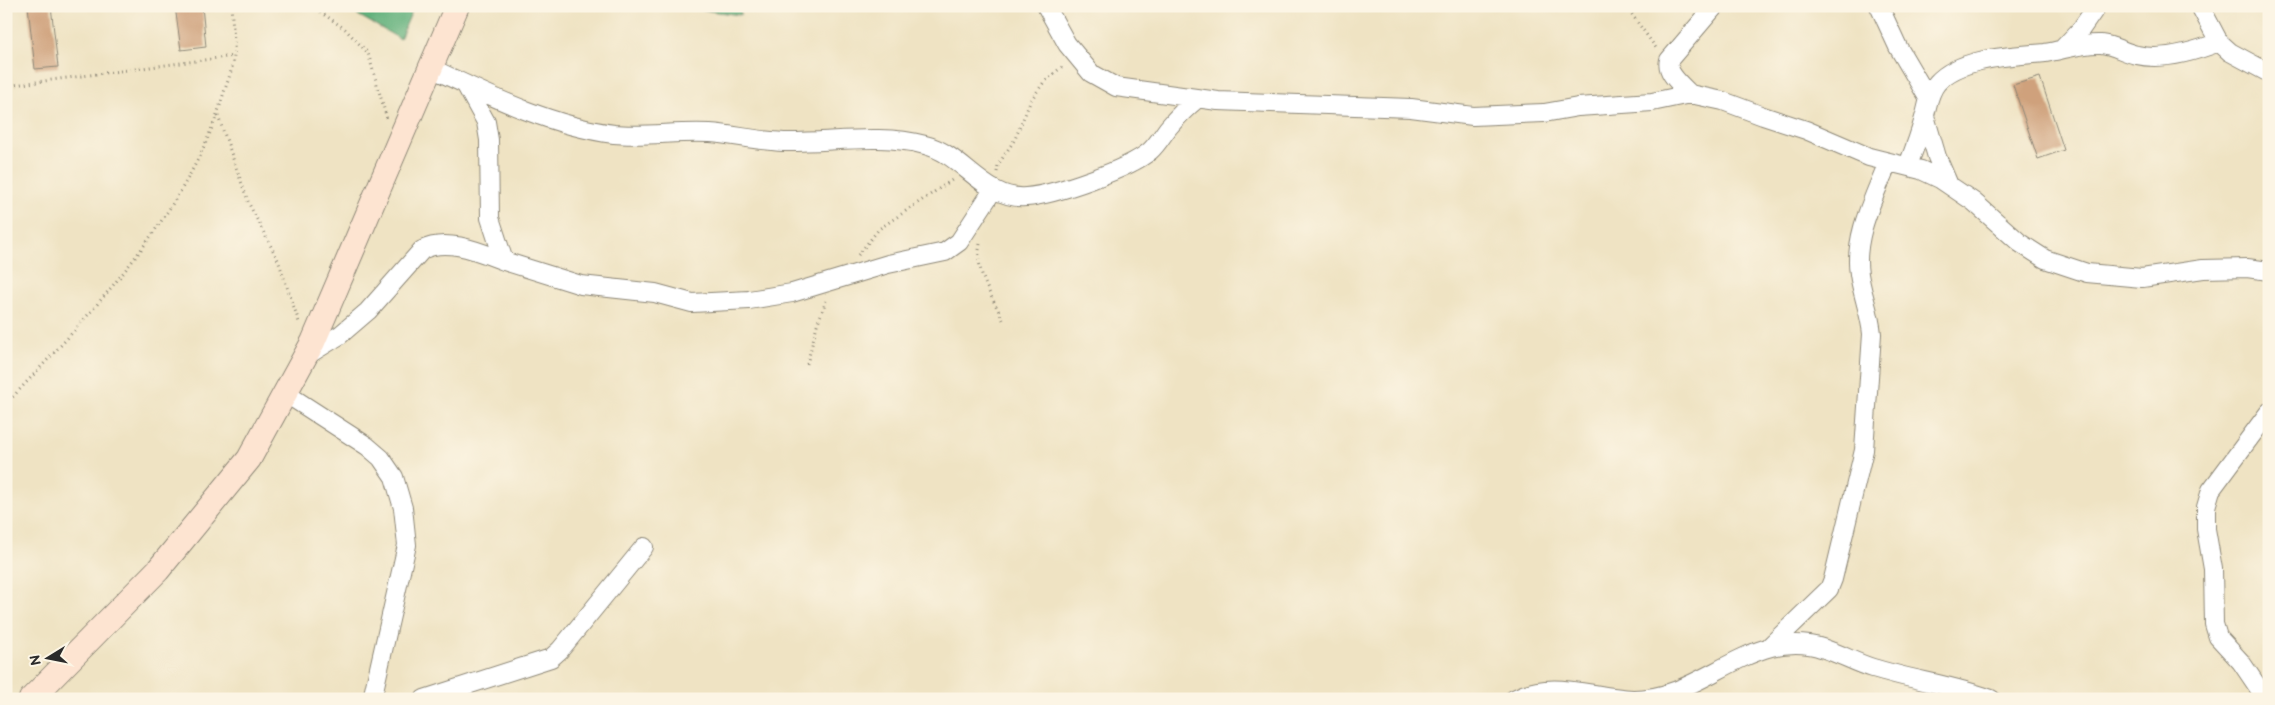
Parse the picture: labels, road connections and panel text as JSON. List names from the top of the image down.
{
  "north": "left"
}
